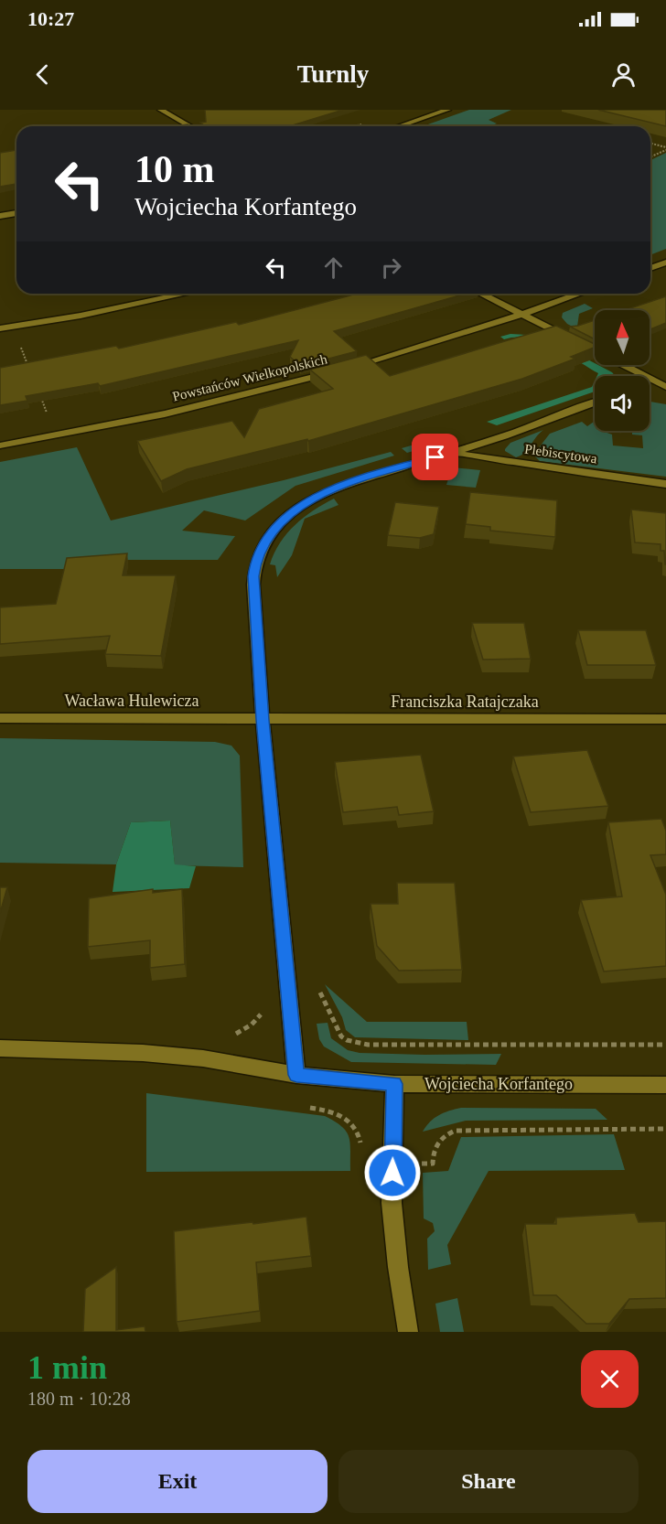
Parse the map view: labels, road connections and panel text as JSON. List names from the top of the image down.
{
  "streets": {
    "street": [
      "Powstańców Wielkopolskich",
      "Plebiscytowa",
      "Wacława Hulewicza",
      "Franciszka Ratajczaka",
      "Wojciecha Korfantego"
    ]
  },
  "crossings": [
    ["Plebiscytowa", "Wacława Hulewicza"],
    ["Plebiscytowa", "Franciszka Ratajczaka"],
    ["Wacława Hulewicza", "Franciszka Ratajczaka"]
  ],
  "north": "top",
  "page": {
    "status": "10:27",
    "header": "Turnly",
    "turn": ["10 m", "Wojciecha Korfantego"],
    "heading": ["1 min", "180 m · 10:28"],
    "buttons": ["Exit", "Share"]
  }
}
